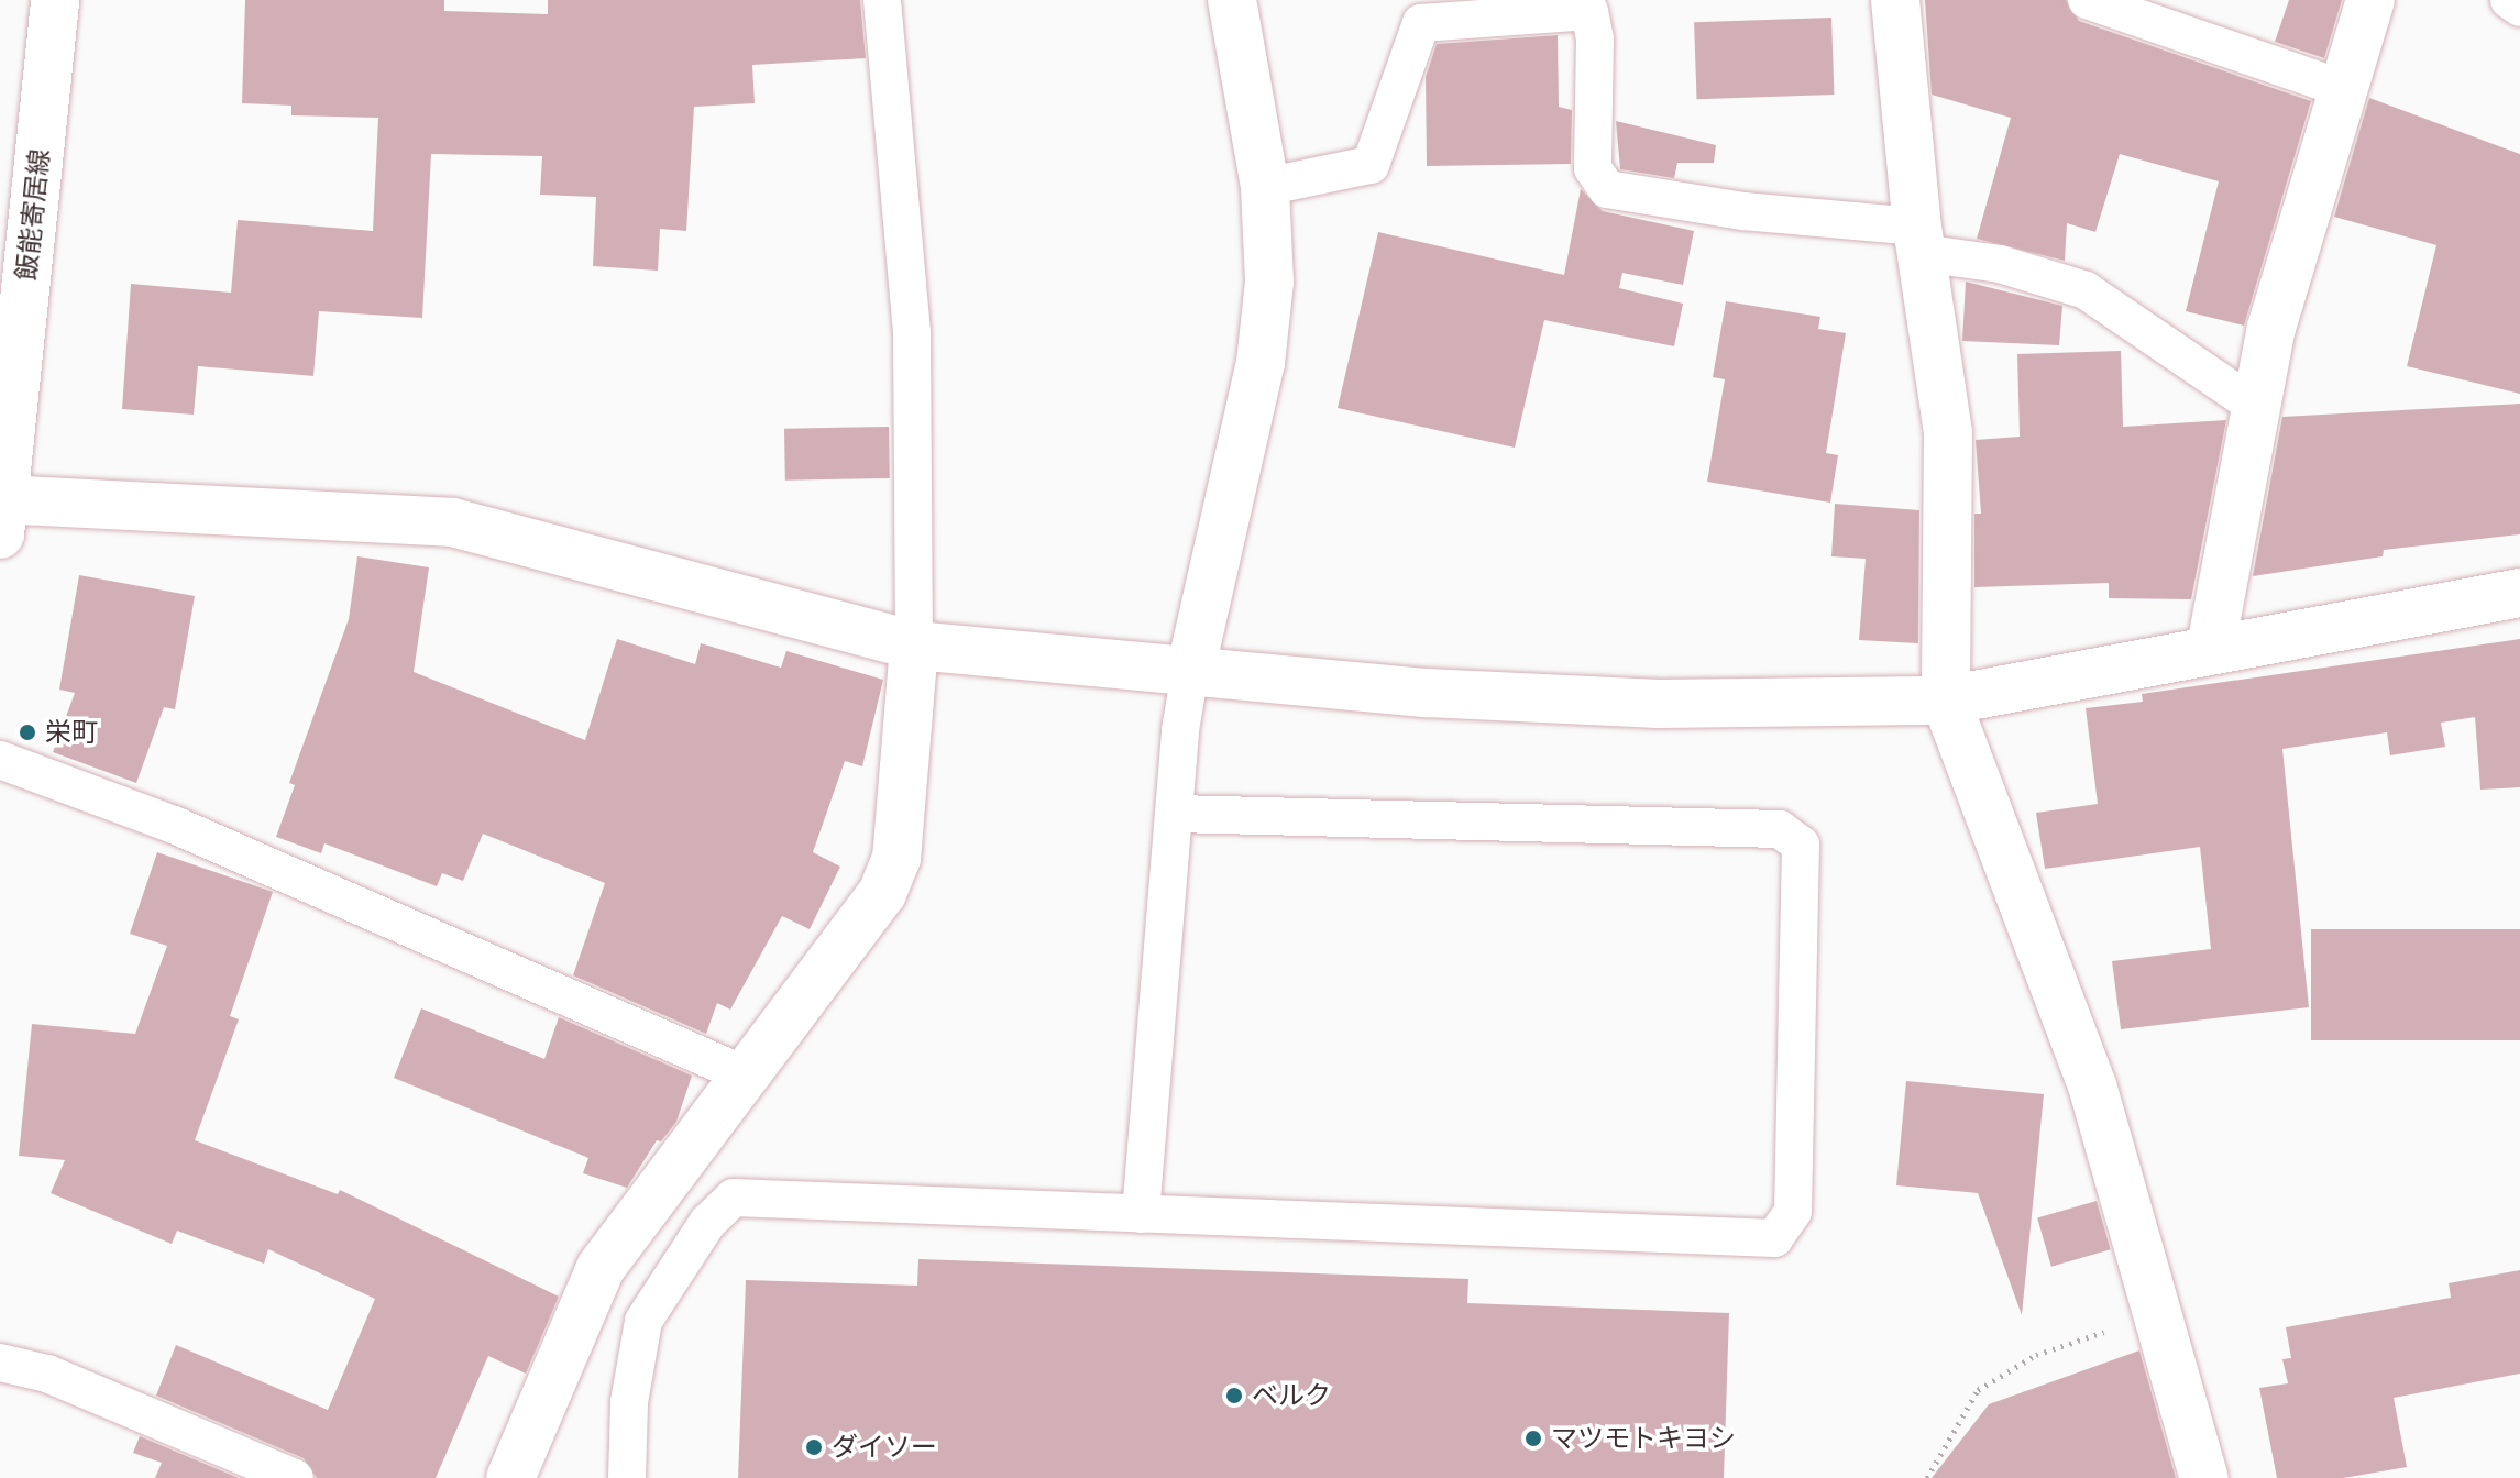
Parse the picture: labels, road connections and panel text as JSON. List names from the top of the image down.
{
  "streets": {
    "street": ["飯能寄居線"]
  },
  "places": [
    "栄町",
    "ベルク",
    "マツモトキヨシ",
    "ダイソー"
  ]
}
